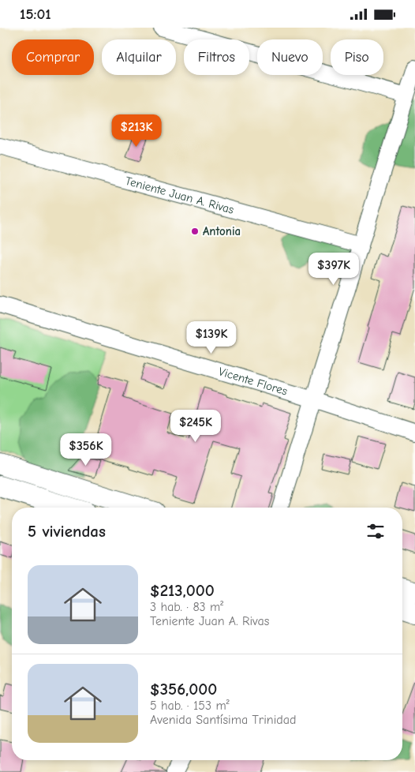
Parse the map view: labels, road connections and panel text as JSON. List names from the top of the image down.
{
  "streets": {
    "street": ["Teniente Juan A. Rivas", "Vicente Flores"]
  },
  "places": ["Antonia"],
  "page": {
    "status": "15:01",
    "chip": [
      "Comprar",
      "Alquilar",
      "Filtros",
      "Nuevo",
      "Piso"
    ],
    "price": [
      "$213K",
      "$397K",
      "$139K",
      "$245K",
      "$356K"
    ],
    "heading": "5 viviendas",
    "list": [
      {
        "name": "$213,000",
        "note": "3 hab. · 83 m² · Teniente Juan A. Rivas"
      },
      {
        "name": "$356,000",
        "note": "5 hab. · 153 m² · Avenida Santísima Trinidad"
      }
    ]
  }
}
